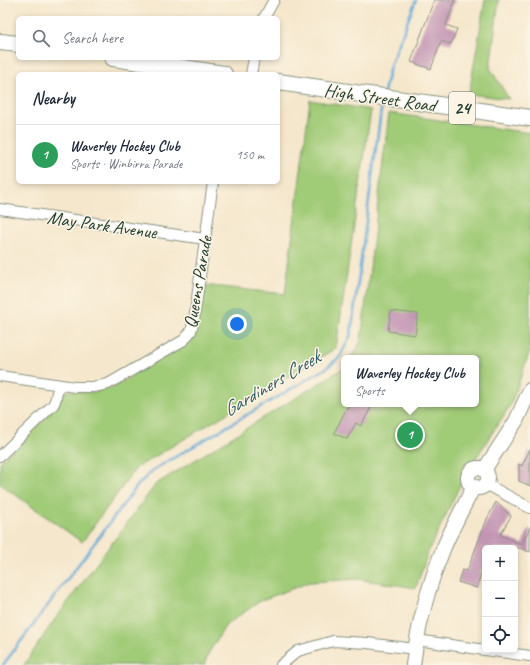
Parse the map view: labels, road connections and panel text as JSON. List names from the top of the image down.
{
  "streets": {
    "main road": ["High Street Road", "24"],
    "street": ["May Park Avenue", "Queens Parade"]
  },
  "crossings": [
    ["May Park Avenue", "Queens Parade"]
  ],
  "water": ["Gardiners Creek"],
  "page": {
    "search": "Search here",
    "heading": "Nearby",
    "list": [
      {
        "mark": "1",
        "name": "Waverley Hockey Club",
        "note": "Sports · Winbirra Parade",
        "value": "150 m"
      }
    ],
    "popup": ["Waverley Hockey Club", "Sports"],
    "pins": "1",
    "map_buttons": ["+", "−"]
  }
}
